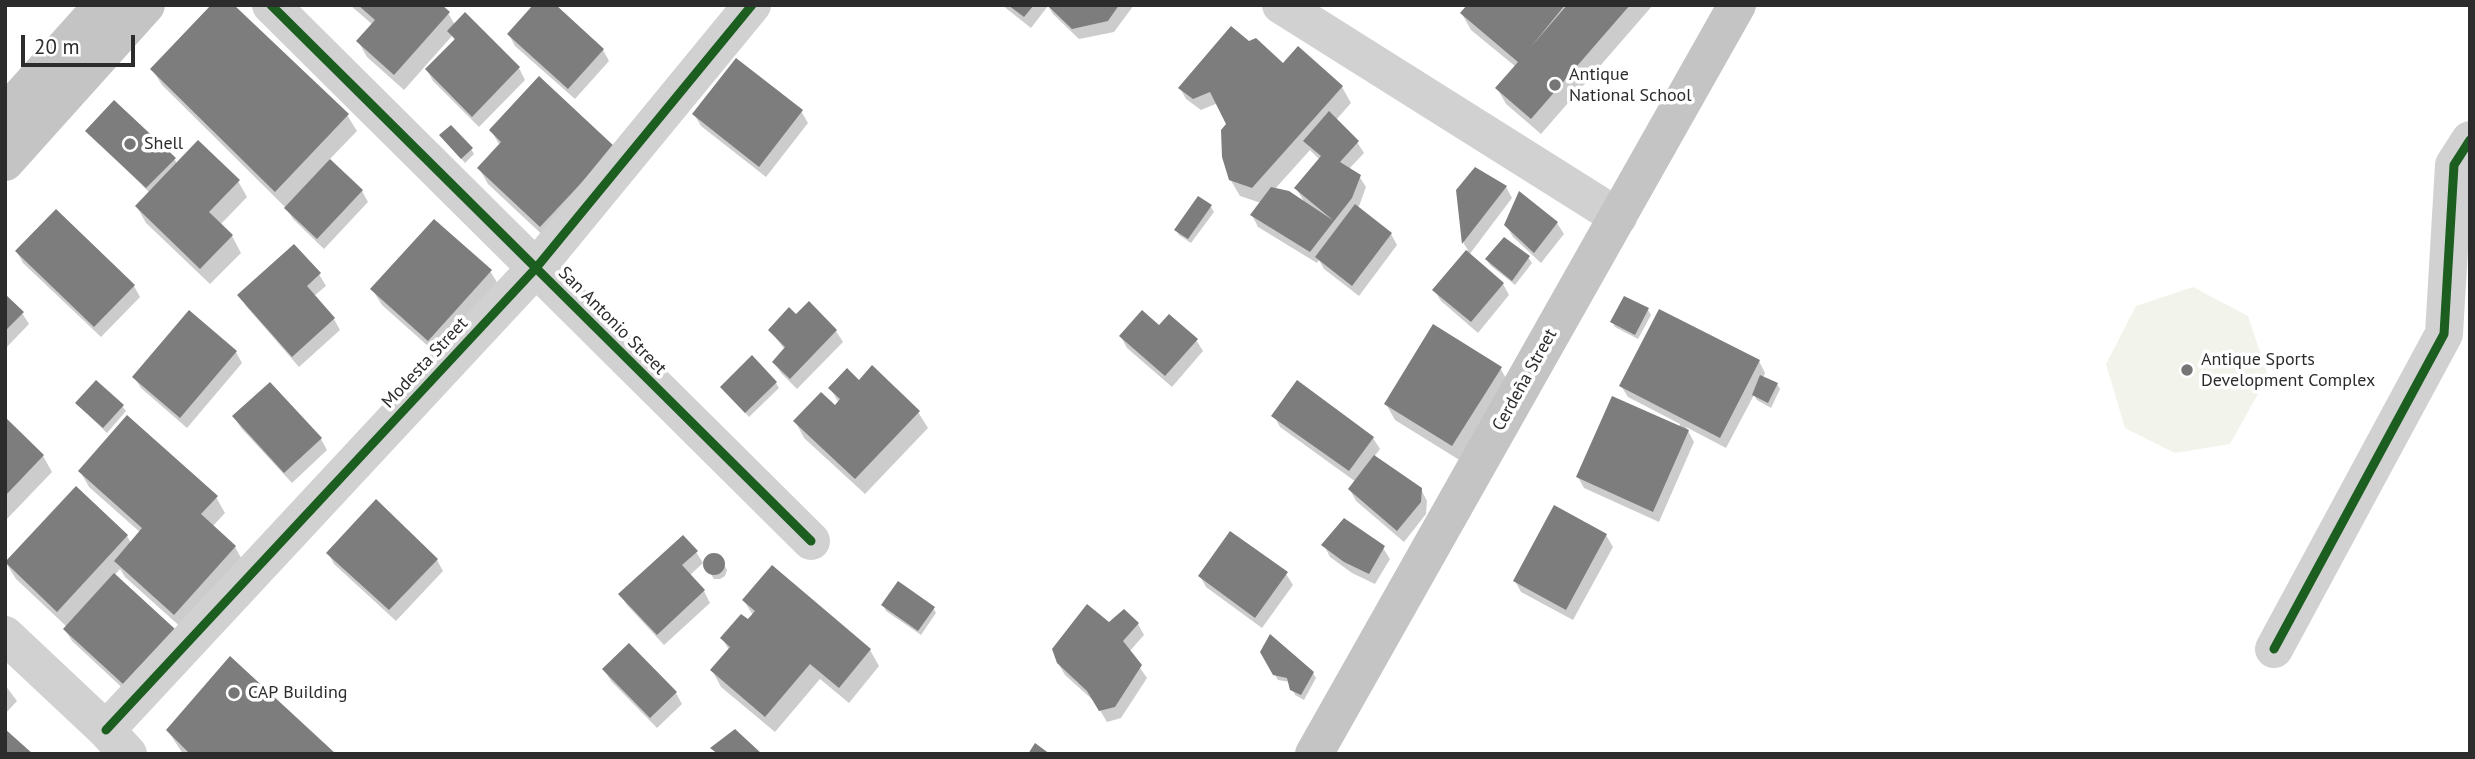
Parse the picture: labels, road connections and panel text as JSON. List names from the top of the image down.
{
  "streets": {
    "main road": ["Cerdeña Street"],
    "street": ["San Antonio Street", "Modesta Street"]
  },
  "crossings": [
    ["San Antonio Street", "Modesta Street"]
  ],
  "places": [
    "Antique National School",
    "Shell",
    "Antique Sports Development Complex",
    "CAP Building"
  ],
  "scale_bar": "20 m"
}
